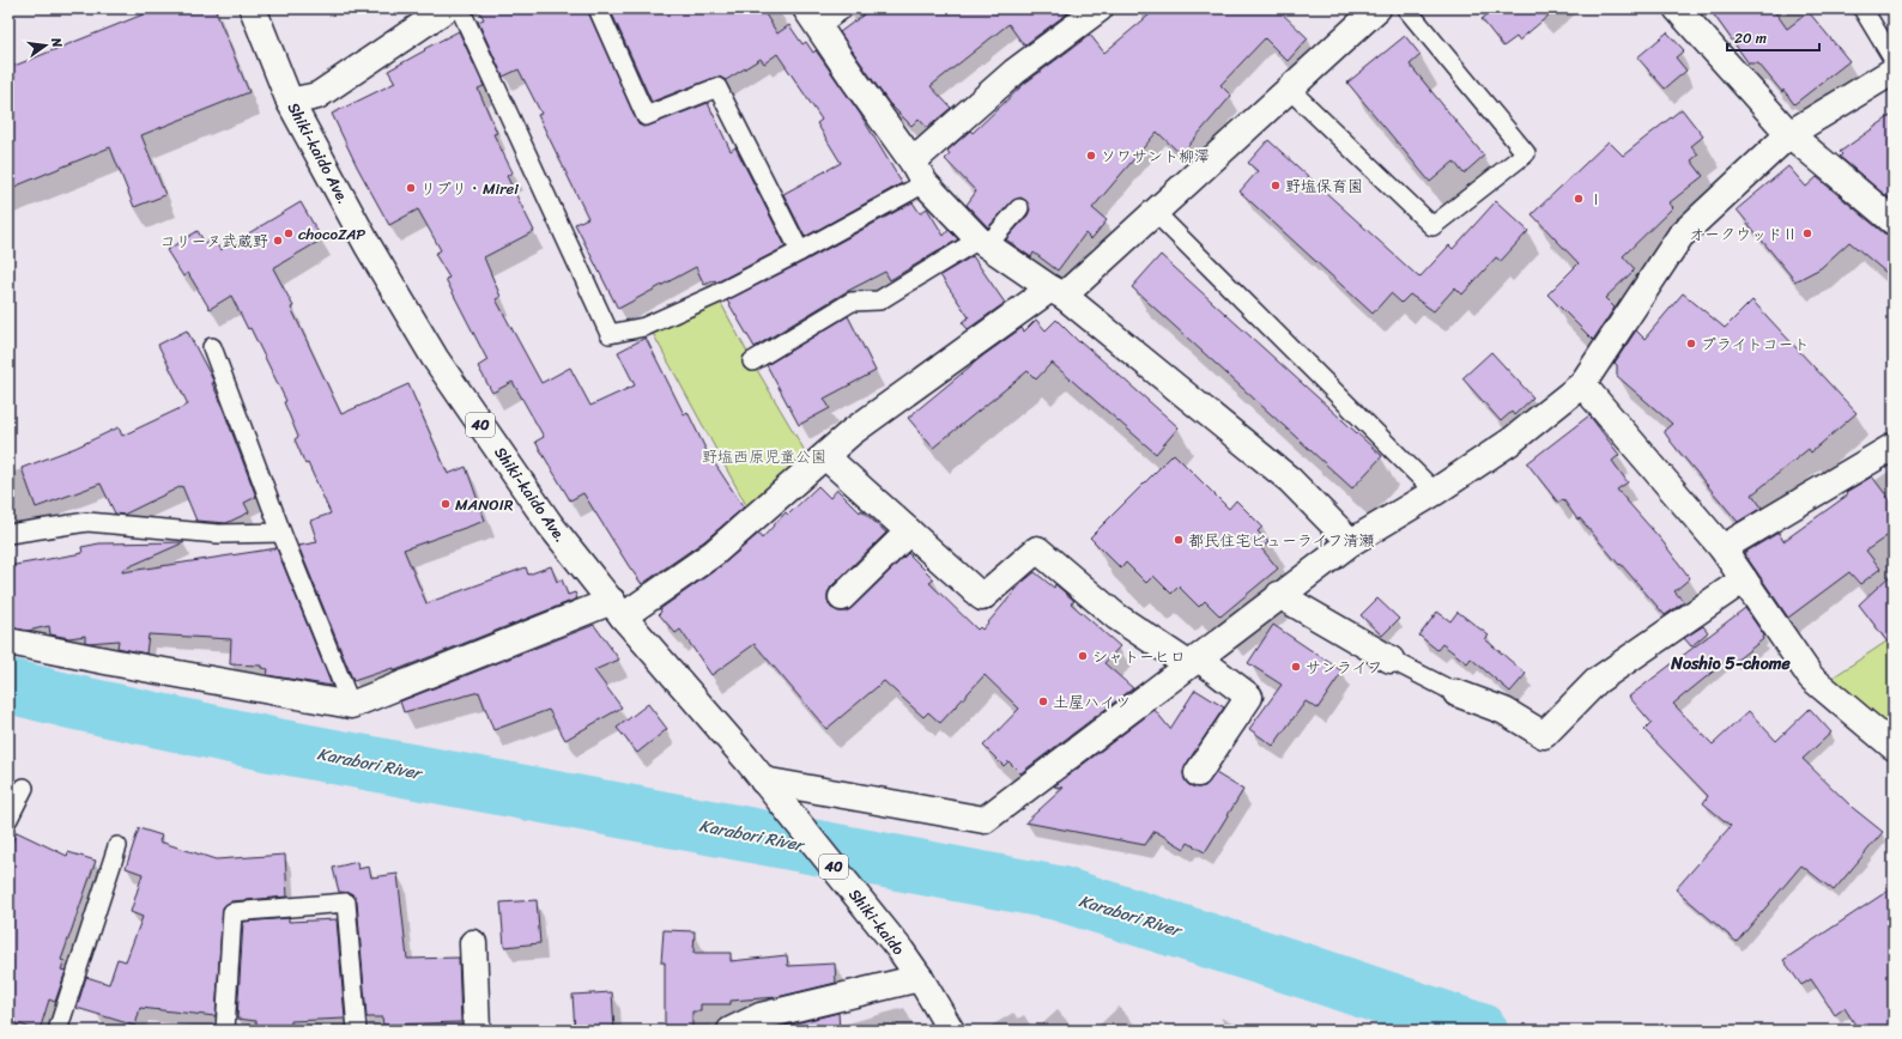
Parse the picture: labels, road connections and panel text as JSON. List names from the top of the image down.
{
  "streets": {
    "street": ["Shiki-kaido Ave.", "40", "Shiki-kaido"]
  },
  "crossings": [
    ["Shiki-kaido Ave.", "Shiki-kaido"]
  ],
  "districts": ["Noshio 5-chome"],
  "water": ["Karabori River"],
  "parks": ["野塩西原児童公園"],
  "places": [
    "ソワサント柳澤",
    "野塩保育園",
    "リブリ・Mirei",
    "Ⅰ",
    "chocoZAP",
    "オークウッドⅡ",
    "コリーヌ武蔵野",
    "ブライトコート",
    "MANOIR",
    "都民住宅ビューライフ清瀬",
    "シャトーヒロ",
    "サンライフ",
    "土屋ハイツ"
  ],
  "scale_bar": "20 m",
  "north": "right"
}
